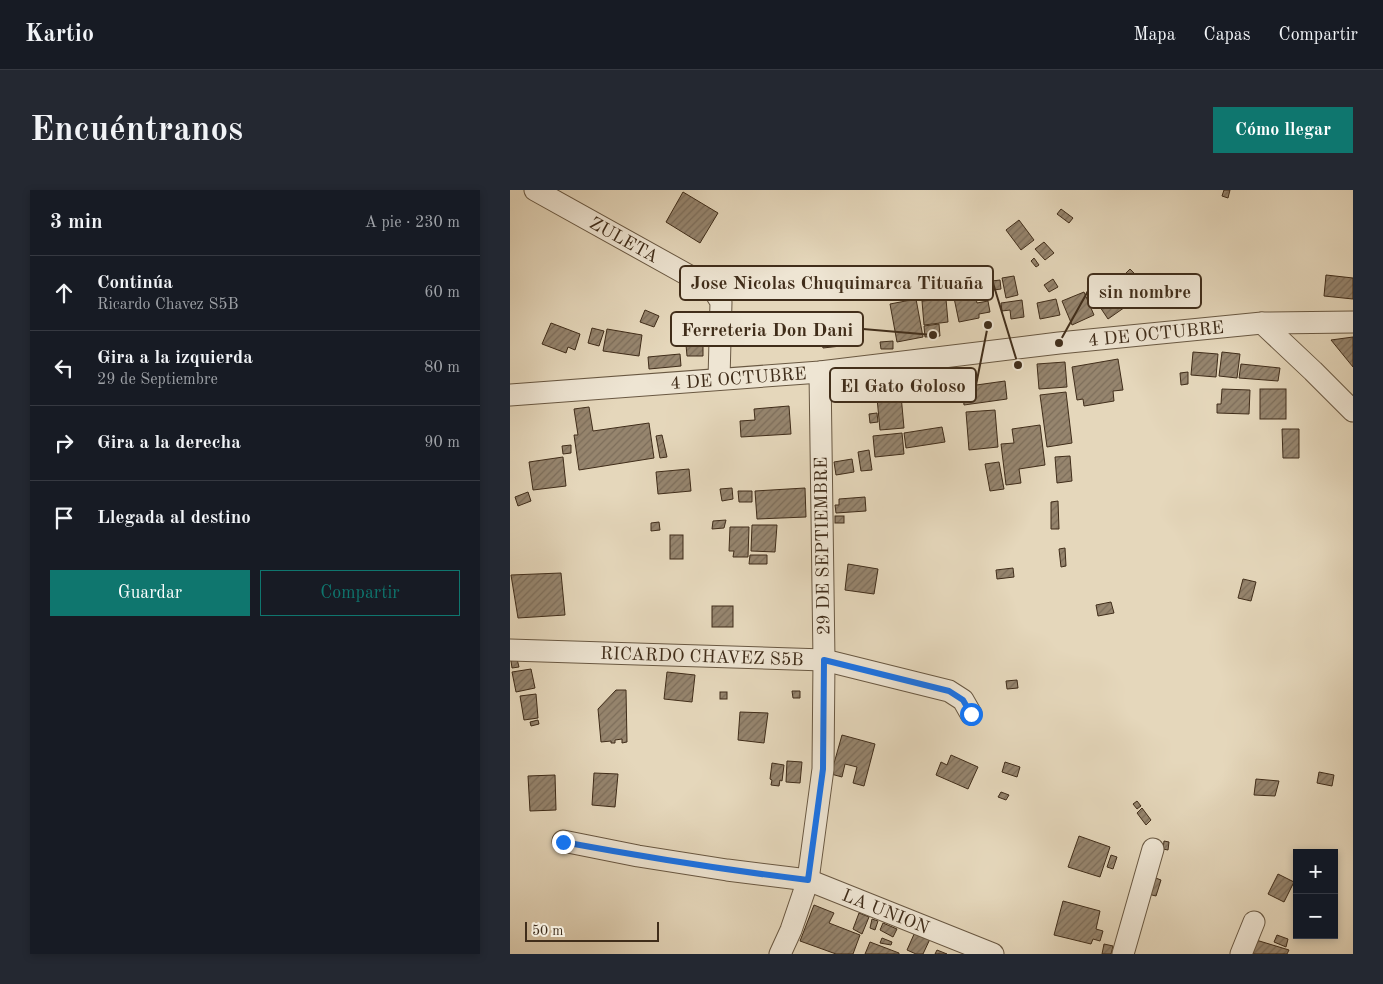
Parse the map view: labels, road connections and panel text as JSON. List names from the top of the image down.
{
  "streets": {
    "street": [
      "ZULETA",
      "4 DE OCTUBRE",
      "29 DE SEPTIEMBRE",
      "RICARDO CHAVEZ S5B",
      "LA UNION"
    ]
  },
  "crossings": [
    ["ZULETA", "4 DE OCTUBRE"],
    ["4 DE OCTUBRE", "29 DE SEPTIEMBRE"],
    ["29 DE SEPTIEMBRE", "RICARDO CHAVEZ S5B"],
    ["29 DE SEPTIEMBRE", "LA UNION"]
  ],
  "places": [
    "El Gato Goloso",
    "Ferreteria Don Dani",
    "sin nombre",
    "Jose Nicolas Chuquimarca Tituaña"
  ],
  "scale_bar": "50 m",
  "page": {
    "header": "Kartio",
    "nav": ["Mapa", "Capas", "Compartir"],
    "buttons": [
      "Cómo llegar",
      ["Guardar", "Compartir"]
    ],
    "title": "Encuéntranos",
    "heading": ["3 min", "A pie · 230 m"],
    "list": [
      ["Continúa", "Ricardo Chavez S5B", "60 m"],
      ["Gira a la izquierda", "29 de Septiembre", "80 m"],
      ["Gira a la derecha", "90 m"],
      "Llegada al destino"
    ],
    "map_buttons": ["+", "−"],
    "scale": "50 m"
  }
}
